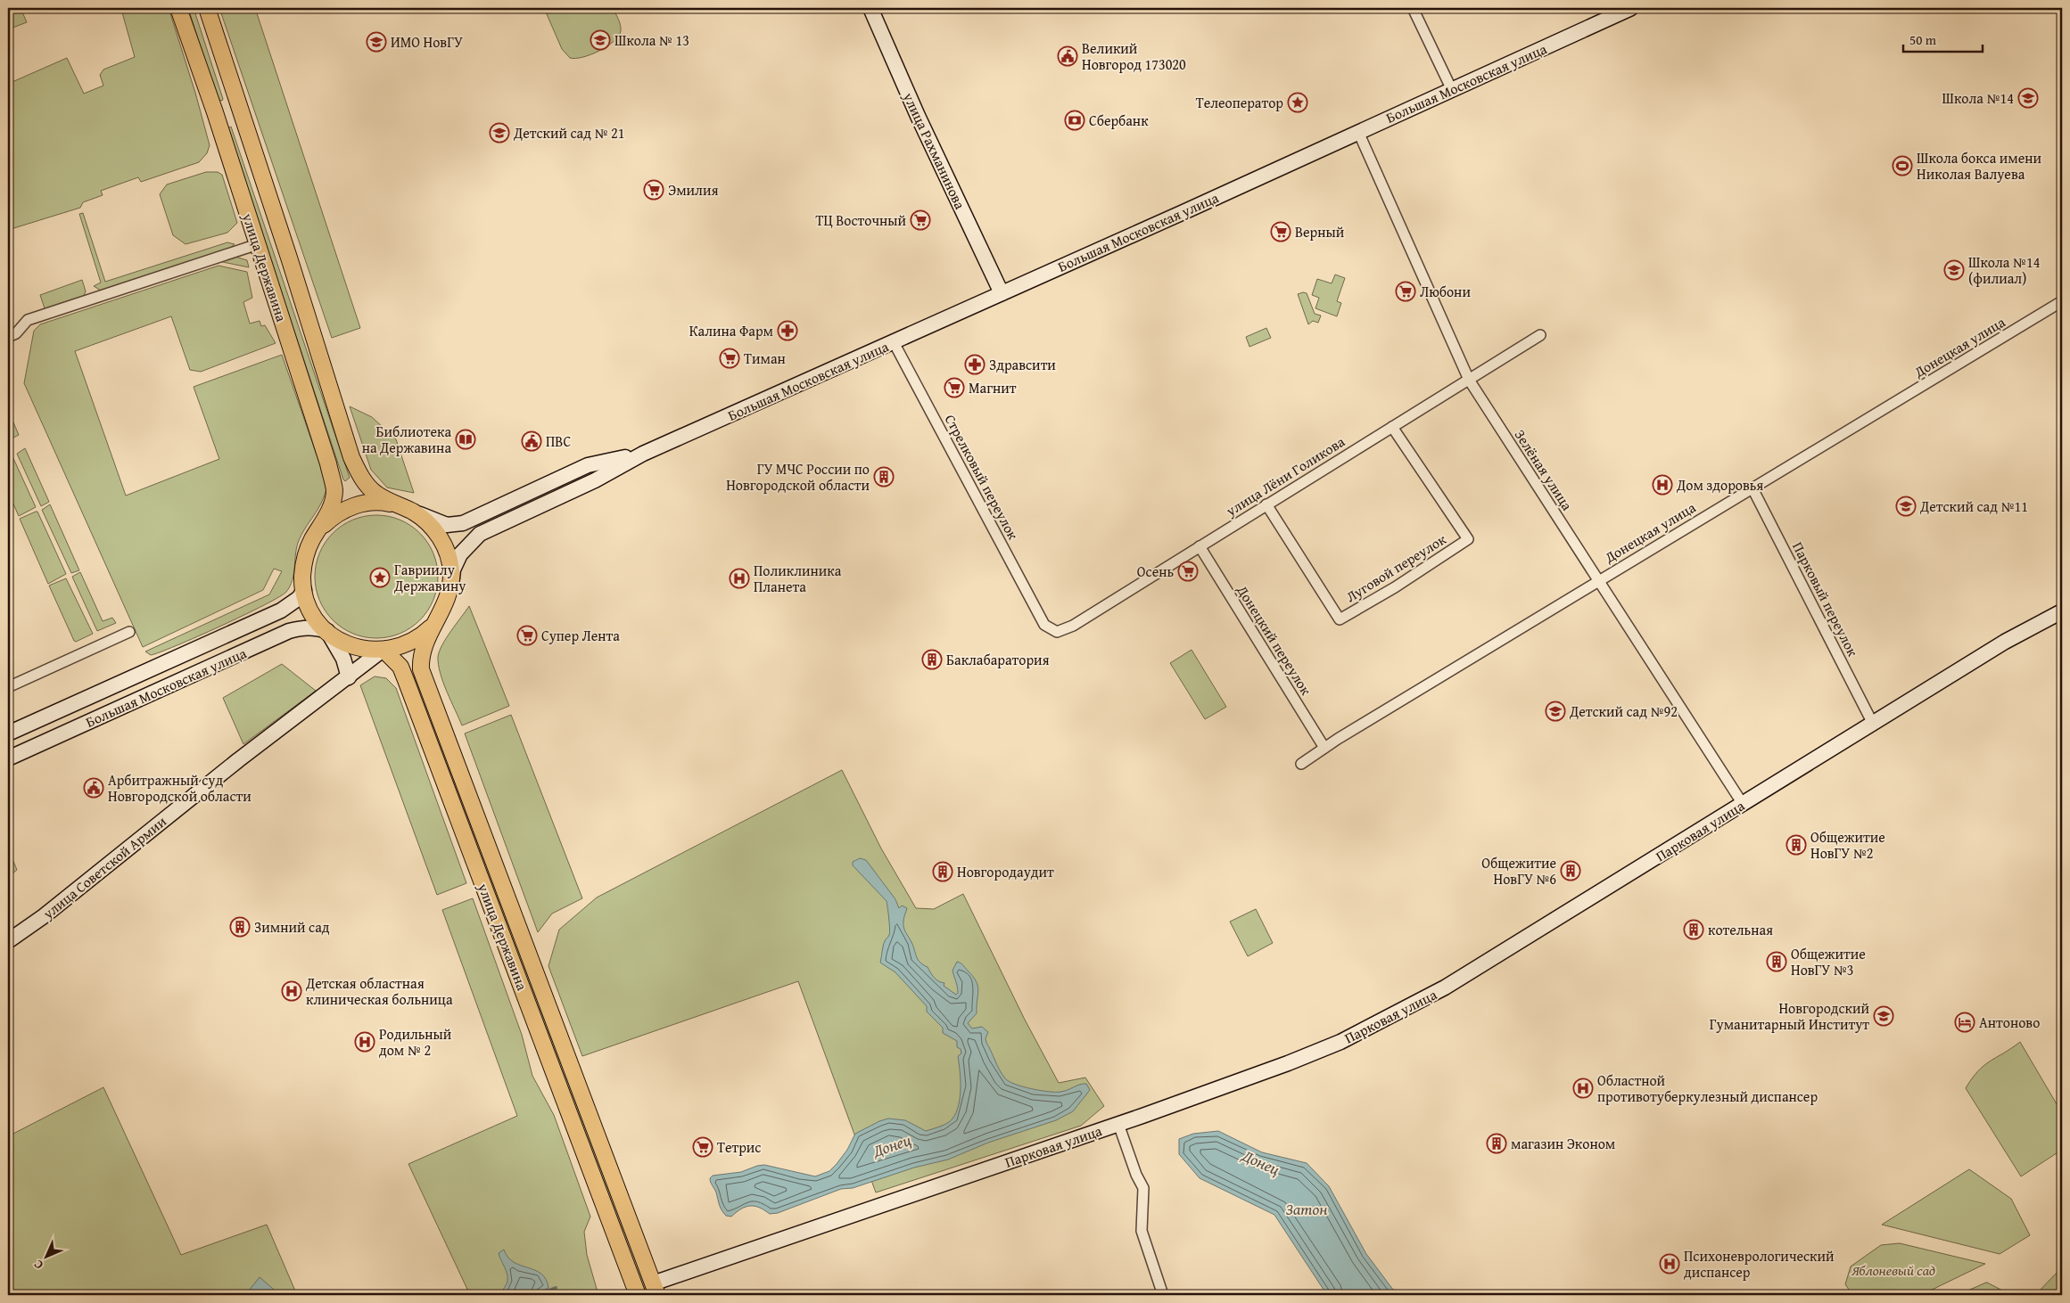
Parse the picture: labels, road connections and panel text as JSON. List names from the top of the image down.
{
  "streets": {
    "main road": ["улица Державина"],
    "street": [
      "Большая Московская улица",
      "улица Рахманинова",
      "Донецкая улица",
      "Зелёная улица",
      "улица Лёни Голикова",
      "Стрелковый переулок",
      "Луговой переулок",
      "Парковый переулок",
      "Донецкий переулок",
      "Парковая улица",
      "улица Советской Армии"
    ]
  },
  "crossings": [
    ["Большая Московская улица", "улица Рахманинова"],
    ["Большая Московская улица", "улица Державина"],
    ["Большая Московская улица", "Зелёная улица"],
    ["Большая Московская улица", "Стрелковый переулок"],
    ["Большая Московская улица", "улица Советской Армии"],
    ["улица Державина", "Парковая улица"],
    ["улица Державина", "улица Советской Армии"],
    ["Донецкая улица", "Зелёная улица"],
    ["Донецкая улица", "Парковый переулок"],
    ["Донецкая улица", "Донецкий переулок"],
    ["Зелёная улица", "улица Лёни Голикова"],
    ["Зелёная улица", "Парковая улица"],
    ["улица Лёни Голикова", "Стрелковый переулок"],
    ["улица Лёни Голикова", "Луговой переулок"],
    ["улица Лёни Голикова", "Донецкий переулок"],
    ["Парковый переулок", "Парковая улица"]
  ],
  "water": ["Донец", "Затон"],
  "parks": ["Яблоневый сад"],
  "places": {
    "school or university": [
      "Школа № 13",
      "ИМО НовГУ",
      "Школа №14",
      "Детский сад № 21",
      "Школа №14 (филиал)",
      "Детский сад №11",
      "Детский сад №92",
      "Новгородский Гуманитарный Институт"
    ],
    "public building": ["Великий Новгород 173020", "ПВС", "Арбитражный суд Новгородской области"],
    "place": ["Телеоператор", "Гавриилу Державину"],
    "bank": ["Сбербанк"],
    "sports": ["Школа бокса имени Николая Валуева"],
    "supermarket": [
      "Эмилия",
      "ТЦ Восточный",
      "Верный",
      "Любони",
      "Тиман",
      "Магнит",
      "Осень",
      "Супер Лента",
      "Тетрис"
    ],
    "pharmacy": ["Калина Фарм", "Здравсити"],
    "library": ["Библиотека на Державина"],
    "building": [
      "ГУ МЧС России по Новгородской области",
      "Баклабаратория",
      "Общежитие НовГУ №2",
      "Общежитие НовГУ №6",
      "Новгородаудит",
      "Зимний сад",
      "котельная",
      "Общежитие НовГУ №3",
      "магазин Эконом"
    ],
    "hospital": [
      "Дом здоровья",
      "Поликлиника Планета",
      "Детская областная клиническая больница",
      "Родильный дом № 2",
      "Областной противотуберкулезный диспансер",
      "Психоневрологический диспансер"
    ],
    "hotel": ["Антоново"]
  },
  "scale_bar": "50 m",
  "north": "bottom left"
}
